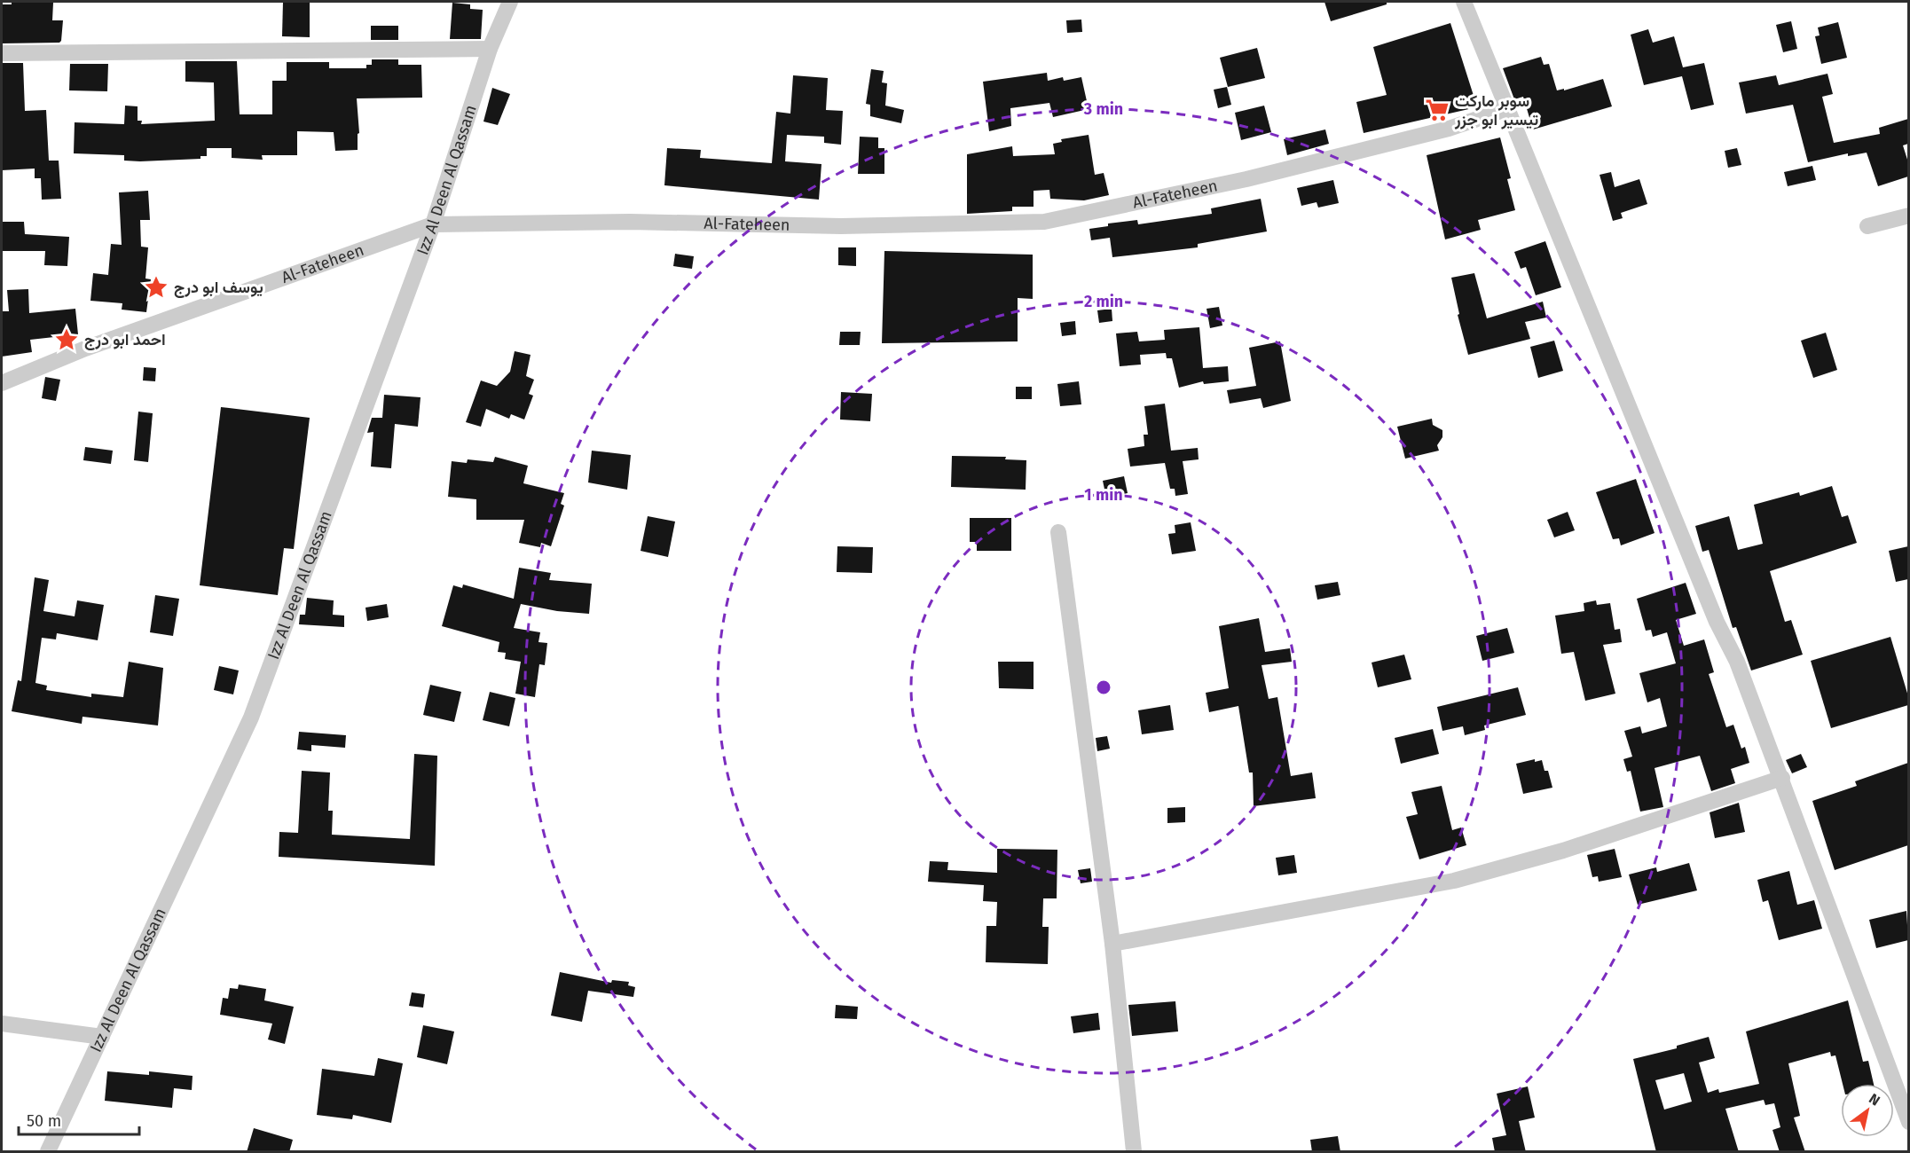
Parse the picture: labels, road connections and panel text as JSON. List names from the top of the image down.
{
  "streets": {
    "street": ["Izz Al Deen Al Qassam", "Al-Fateheen"]
  },
  "crossings": [
    ["Izz Al Deen Al Qassam", "Al-Fateheen"]
  ],
  "places": {
    "supermarket": ["سوبر ماركت تيسير ابو جزر"],
    "place": ["يوسف ابو درج", "احمد ابو درج"]
  },
  "scale_bar": "50 m",
  "north": "top right",
  "rings": ["3 min", "2 min", "1 min"]
}
